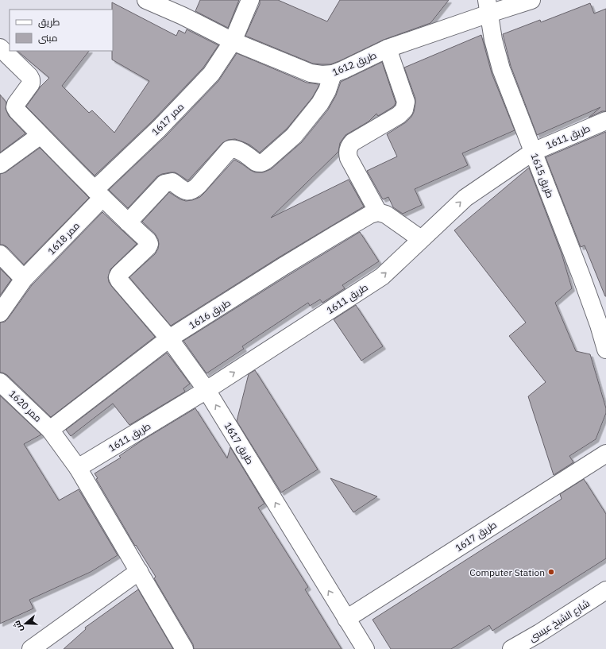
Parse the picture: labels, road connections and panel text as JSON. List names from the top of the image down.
{
  "streets": {
    "street": [
      "طريق 1612",
      "ممر 1617",
      "طريق 1611",
      "طريق 1615",
      "ممر 1618",
      "طريق 1616",
      "ممر 1620",
      "طريق 1617",
      "شارع الشيخ عيسى"
    ]
  },
  "crossings": [
    ["طريق 1612", "ممر 1617"],
    ["طريق 1612", "طريق 1615"],
    ["ممر 1617", "ممر 1618"],
    ["طريق 1611", "طريق 1615"],
    ["طريق 1611", "طريق 1617"],
    ["طريق 1616", "ممر 1620"],
    ["طريق 1616", "طريق 1617"]
  ],
  "one_way": ["طريق 1611"],
  "places": ["Computer Station"],
  "legend": ["طريق", "مبنى"],
  "north": "left"
}
